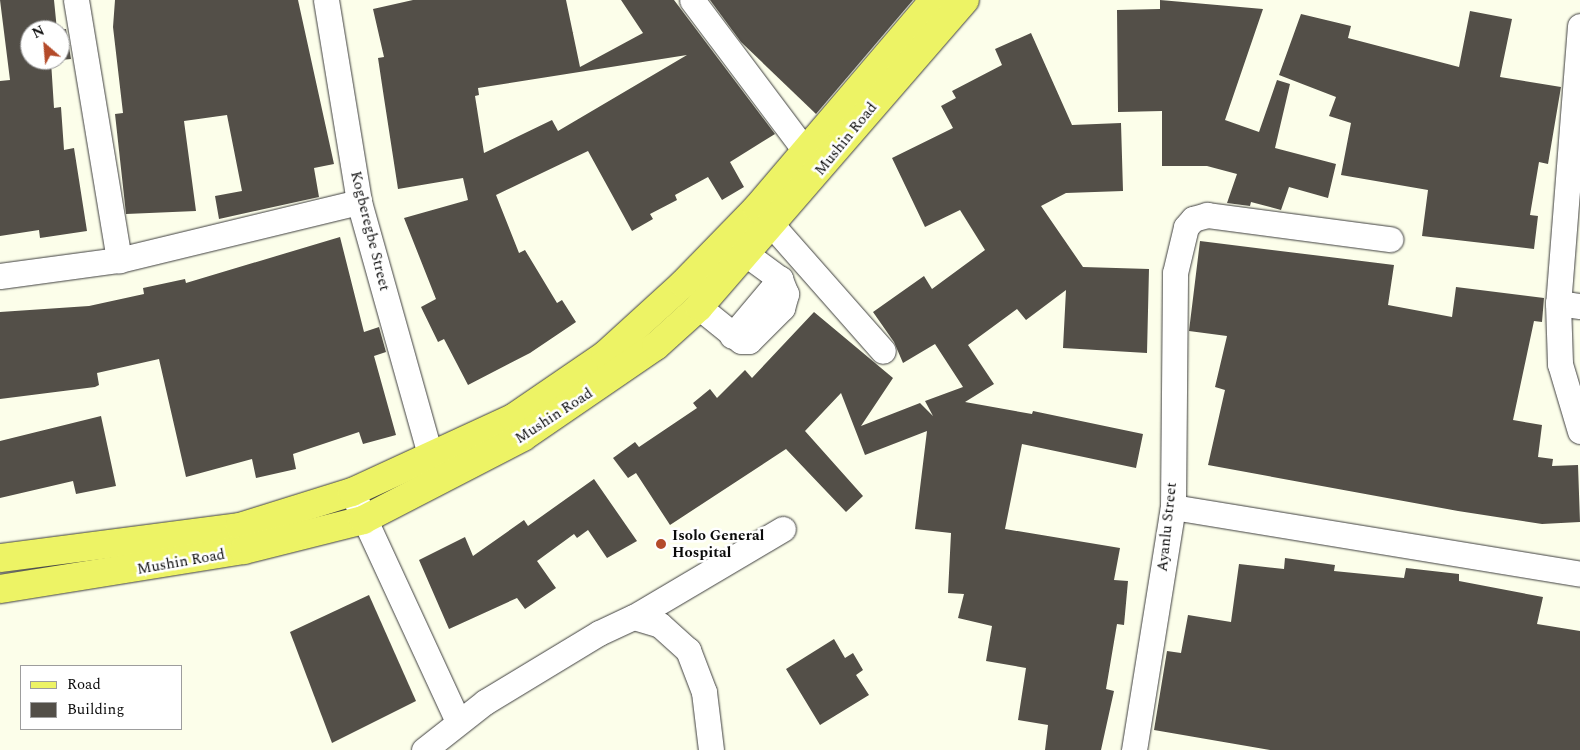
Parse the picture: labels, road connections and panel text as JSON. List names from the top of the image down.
{
  "streets": {
    "main road": ["Mushin Road"],
    "street": ["Kogberegbe Street", "Ayanlu Street"]
  },
  "crossings": [
    ["Mushin Road", "Kogberegbe Street"]
  ],
  "places": ["Isolo General Hospital"],
  "legend": ["Road", "Building"],
  "north": "top left"
}
